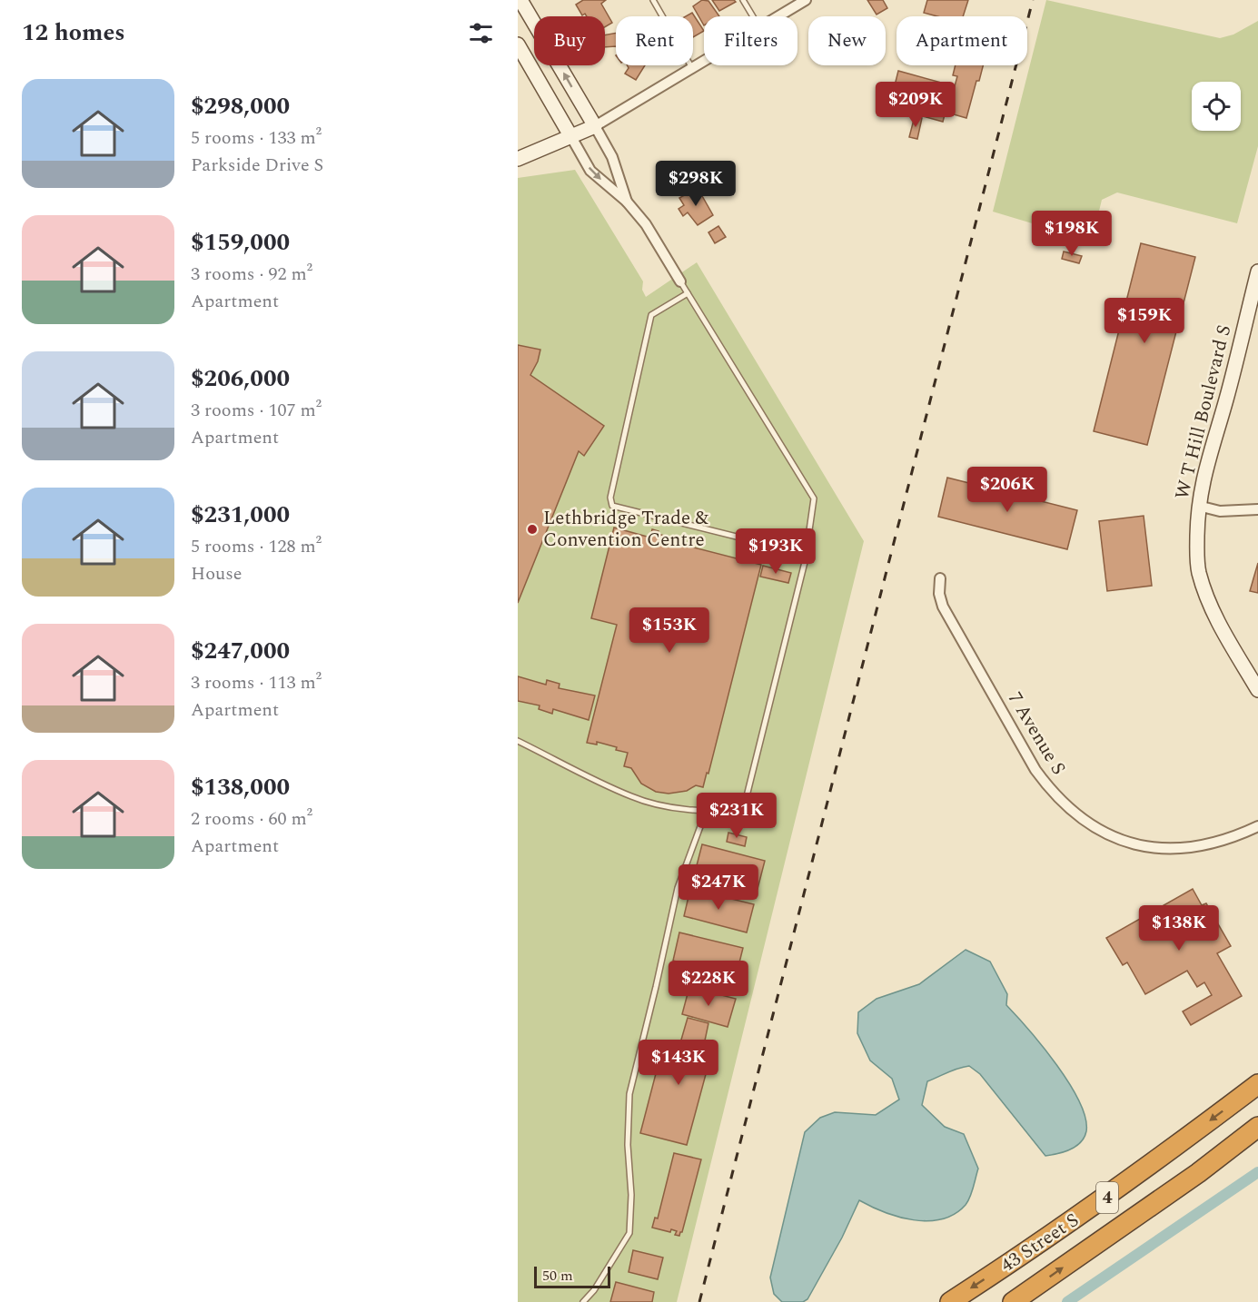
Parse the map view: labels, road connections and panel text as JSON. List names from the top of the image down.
{
  "streets": {
    "highway": ["4", "43 Street S"],
    "street": ["W T Hill Boulevard S", "7 Avenue S"]
  },
  "places": ["Lethbridge Trade & Convention Centre"],
  "scale_bar": "50 m",
  "page": {
    "heading": "12 homes",
    "chip": [
      "Buy",
      "Rent",
      "Filters",
      "New",
      "Apartment"
    ],
    "list": [
      {
        "name": "$298,000",
        "note": "5 rooms · 133 m² · Parkside Drive S"
      },
      {
        "name": "$159,000",
        "note": "3 rooms · 92 m² · Apartment"
      },
      {
        "name": "$206,000",
        "note": "3 rooms · 107 m² · Apartment"
      },
      {
        "name": "$231,000",
        "note": "5 rooms · 128 m² · House"
      },
      {
        "name": "$247,000",
        "note": "3 rooms · 113 m² · Apartment"
      },
      {
        "name": "$138,000",
        "note": "2 rooms · 60 m² · Apartment"
      }
    ],
    "price": [
      "$209K",
      "$298K",
      "$198K",
      "$159K",
      "$206K",
      "$193K",
      "$153K",
      "$231K",
      "$247K",
      "$138K",
      "$228K",
      "$143K"
    ],
    "scale": "50 m"
  }
}
